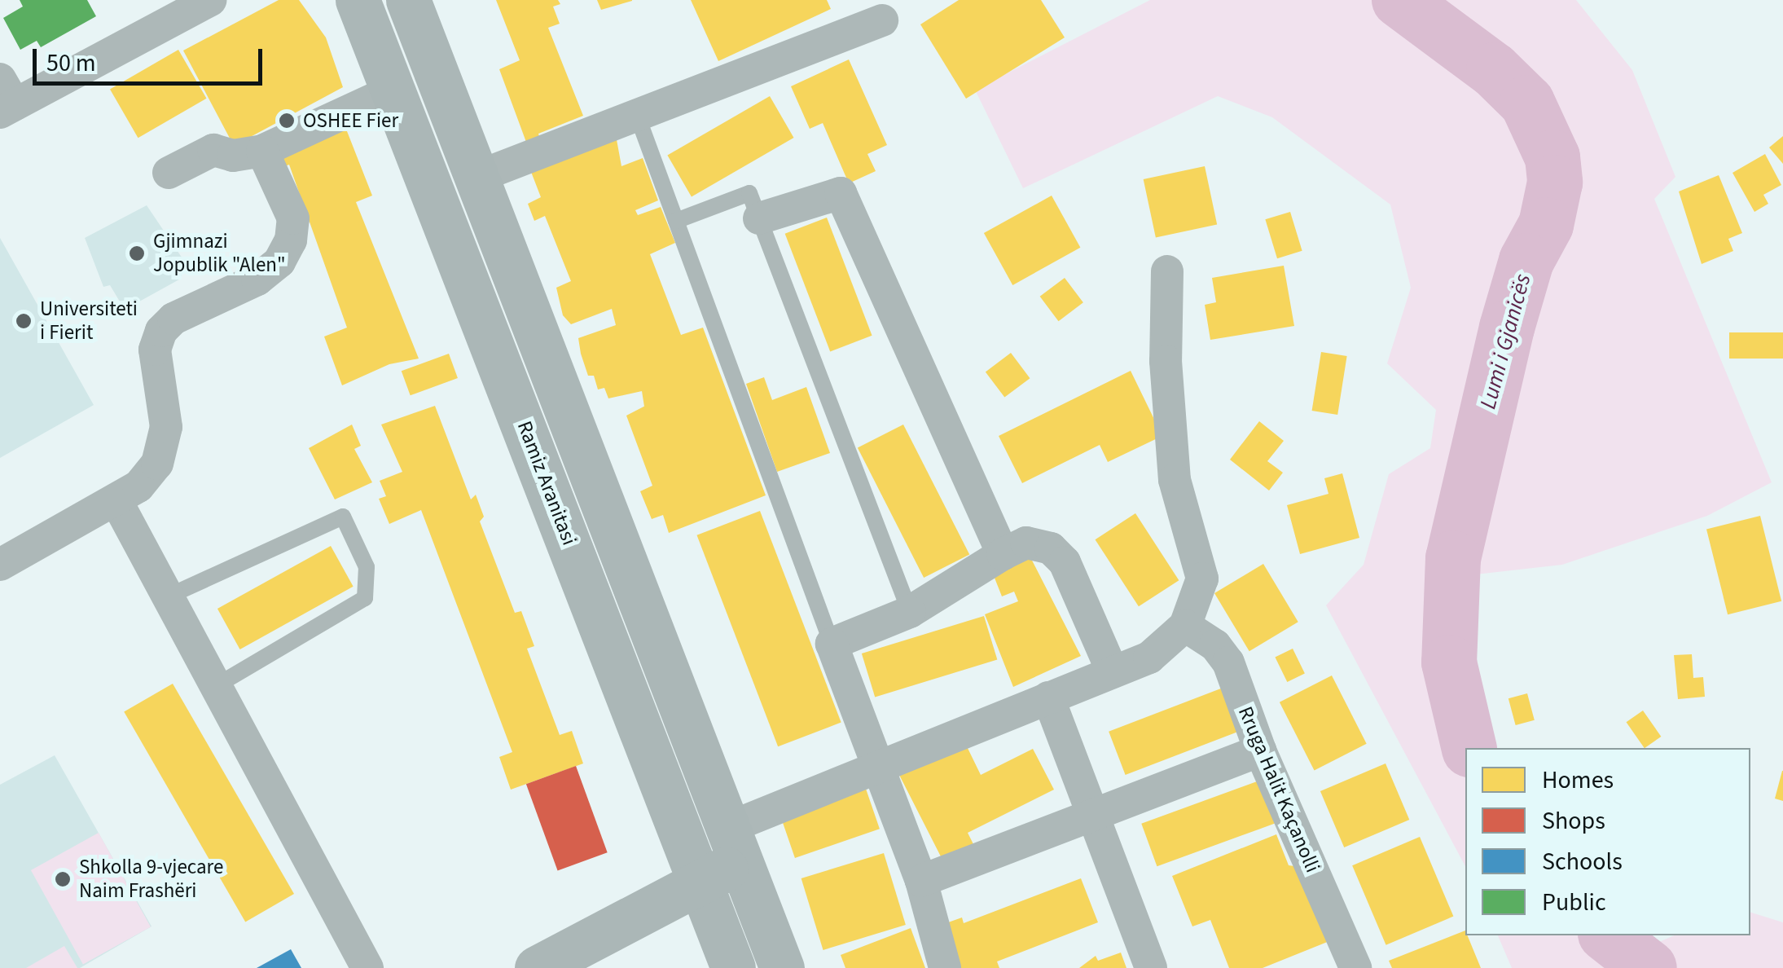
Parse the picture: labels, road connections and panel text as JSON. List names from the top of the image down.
{
  "streets": {
    "main road": ["Ramiz Aranitasi"],
    "street": ["Rruga Halit Kaçanolli"]
  },
  "water": ["Lumi i Gjanicës"],
  "places": [
    "OSHEE Fier",
    "Gjimnazi Jopublik \"Alen\"",
    "Universiteti i Fierit",
    "Shkolla 9-vjecare Naim Frashëri"
  ],
  "legend": [
    "Homes",
    "Shops",
    "Schools",
    "Public"
  ],
  "scale_bar": "50 m"
}
